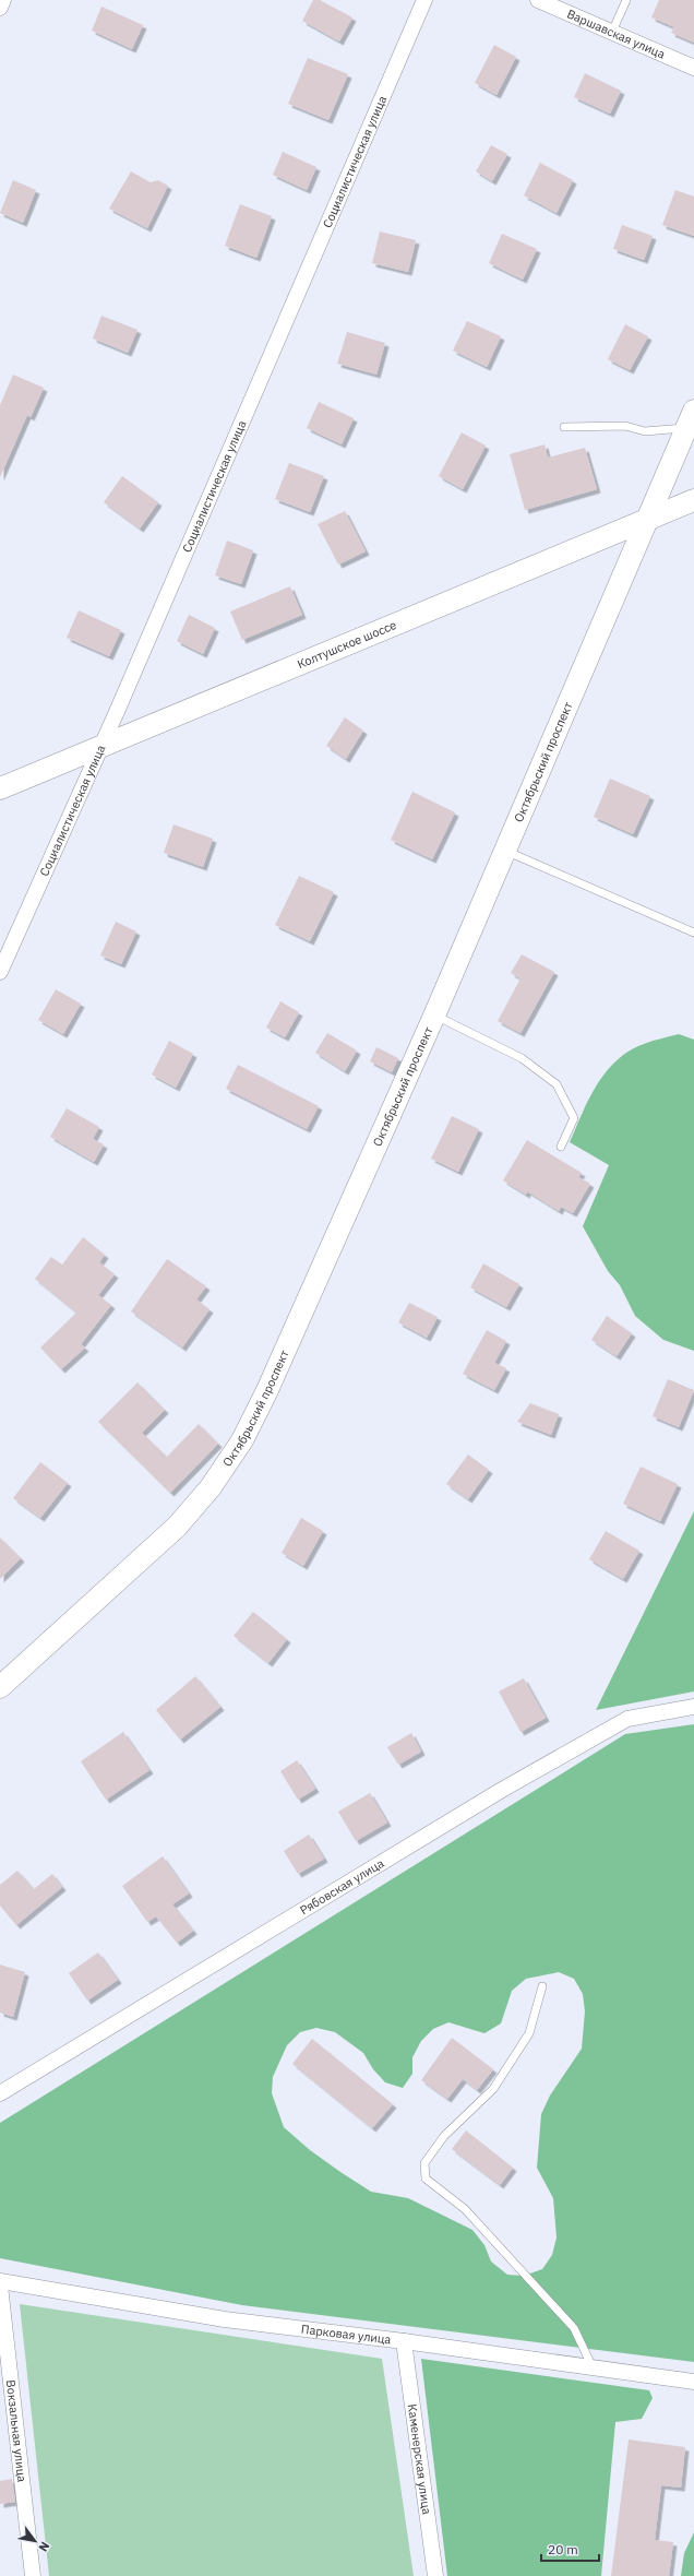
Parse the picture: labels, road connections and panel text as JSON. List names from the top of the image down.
{
  "streets": {
    "street": [
      "Варшавская улица",
      "Социалистическая улица",
      "Колтушское шоссе",
      "Октябрьский проспект",
      "Рябовская улица",
      "Парковая улица",
      "Вокзальная улица",
      "Каменерская улица"
    ]
  },
  "crossings": [
    ["Социалистическая улица", "Колтушское шоссе"],
    ["Колтушское шоссе", "Октябрьский проспект"],
    ["Парковая улица", "Каменерская улица"]
  ],
  "scale_bar": "20 m",
  "north": "bottom right"
}
